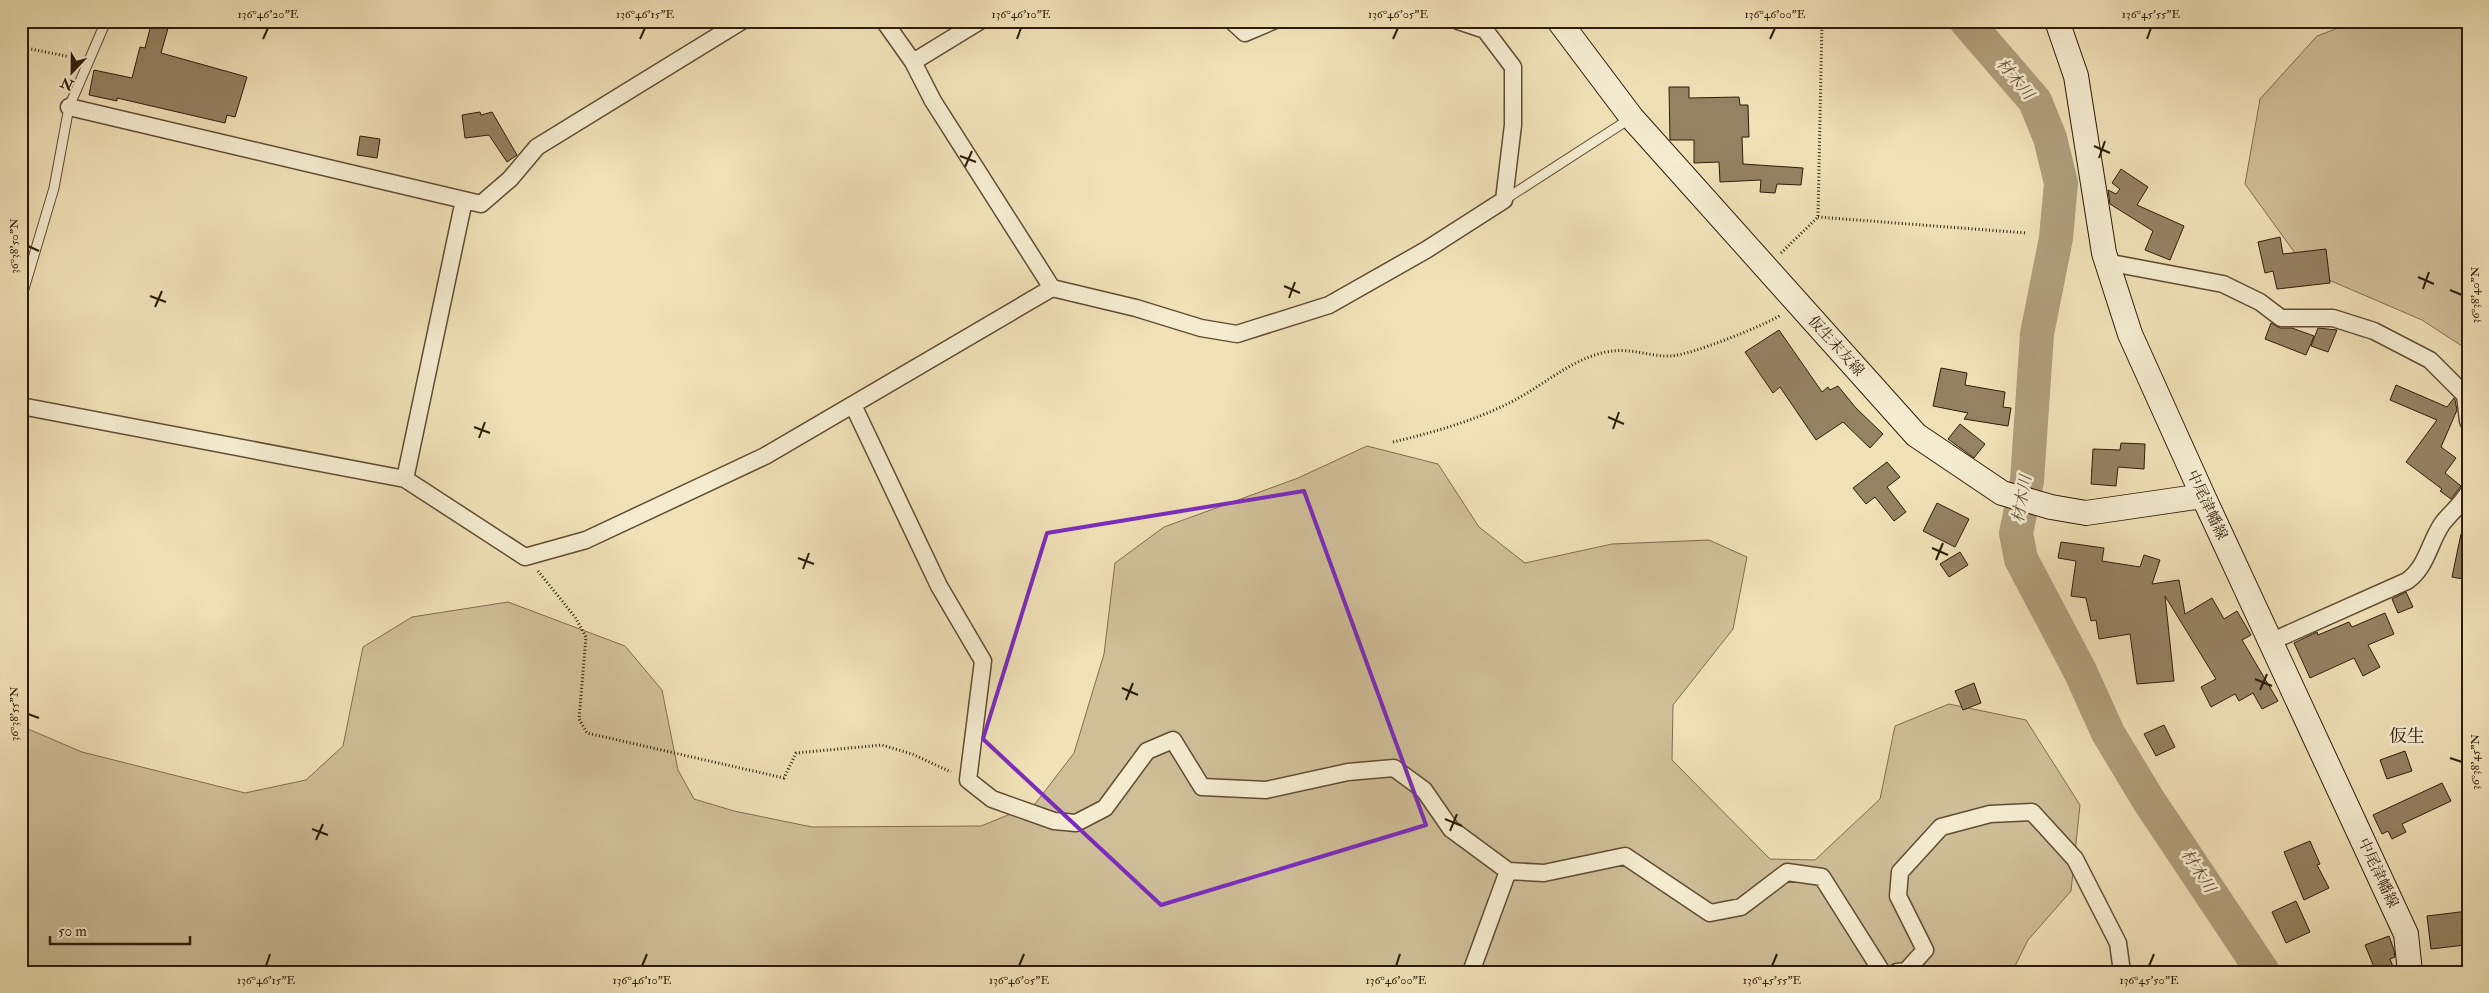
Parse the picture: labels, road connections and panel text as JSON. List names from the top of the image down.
{
  "streets": {
    "main road": ["仮生末友線", "中尾津幡線"]
  },
  "crossings": [
    ["仮生末友線", "中尾津幡線"]
  ],
  "districts": ["仮生"],
  "water": ["材木川"],
  "scale_bar": "50 m",
  "north": "bottom",
  "coordinates": [
    "136°46'20\"E",
    "136°46'15\"E",
    "136°46'10\"E",
    "136°46'05\"E",
    "136°46'00\"E",
    "136°45'55\"E",
    "36°38'50\"N",
    "36°38'40\"N",
    "36°38'55\"N",
    "36°38'45\"N",
    "136°45'50\"E"
  ]
}
